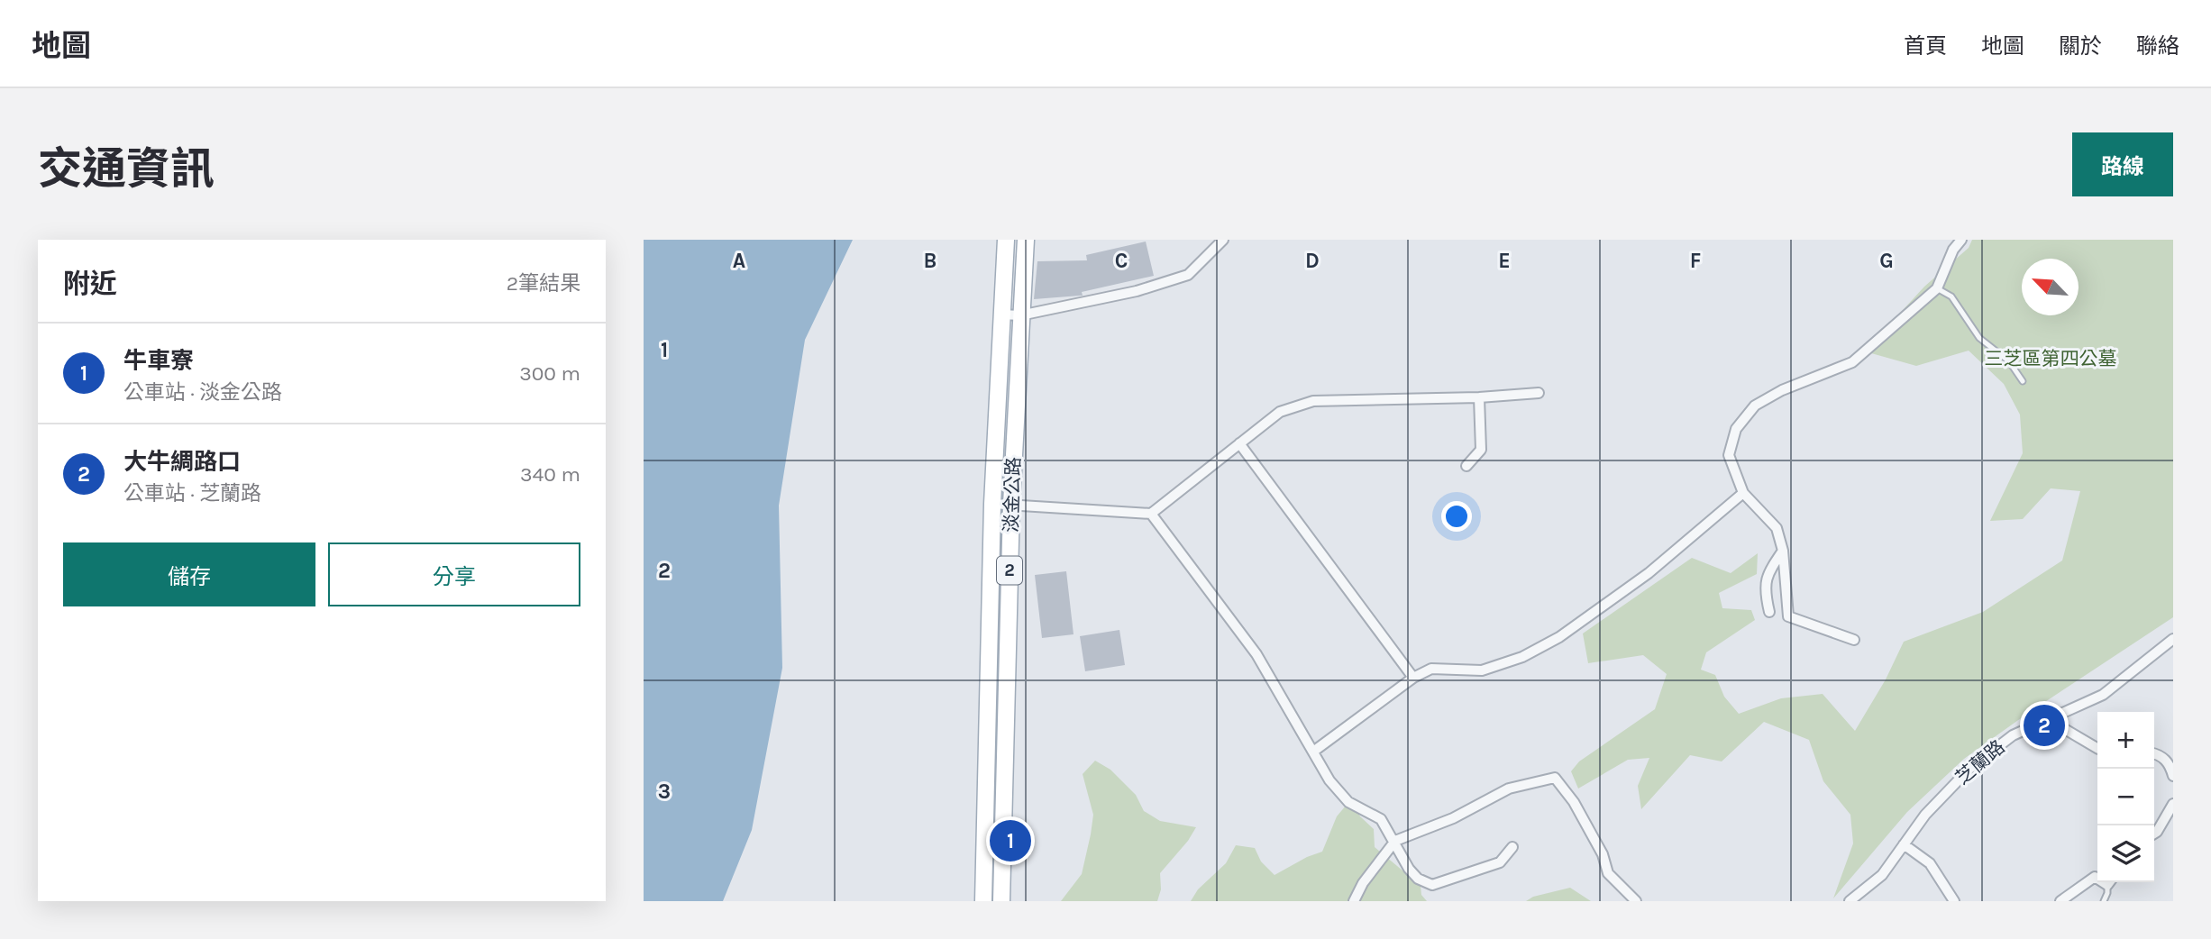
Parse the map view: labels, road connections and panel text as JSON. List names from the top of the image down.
{
  "streets": {
    "main road": ["淡金公路", "2"],
    "street": ["芝蘭路"]
  },
  "parks": ["三芝區第四公墓"],
  "north": "top left",
  "page": {
    "header": "地圖",
    "nav": [
      "首頁",
      "地圖",
      "關於",
      "聯絡"
    ],
    "title": "交通資訊",
    "buttons": [
      "路線",
      ["儲存", "分享"]
    ],
    "heading": ["附近", "2筆結果"],
    "list": [
      {
        "mark": "1",
        "name": "牛車寮",
        "note": "公車站 · 淡金公路",
        "value": "300 m"
      },
      {
        "mark": "2",
        "name": "大牛綢路口",
        "note": "公車站 · 芝蘭路",
        "value": "340 m"
      }
    ],
    "pins": ["2", "1"],
    "map_buttons": ["+", "−"]
  },
  "grid": {
    "columns": [
      "A",
      "B",
      "C",
      "D",
      "E",
      "F",
      "G"
    ],
    "rows": ["1", "2", "3"]
  }
}
